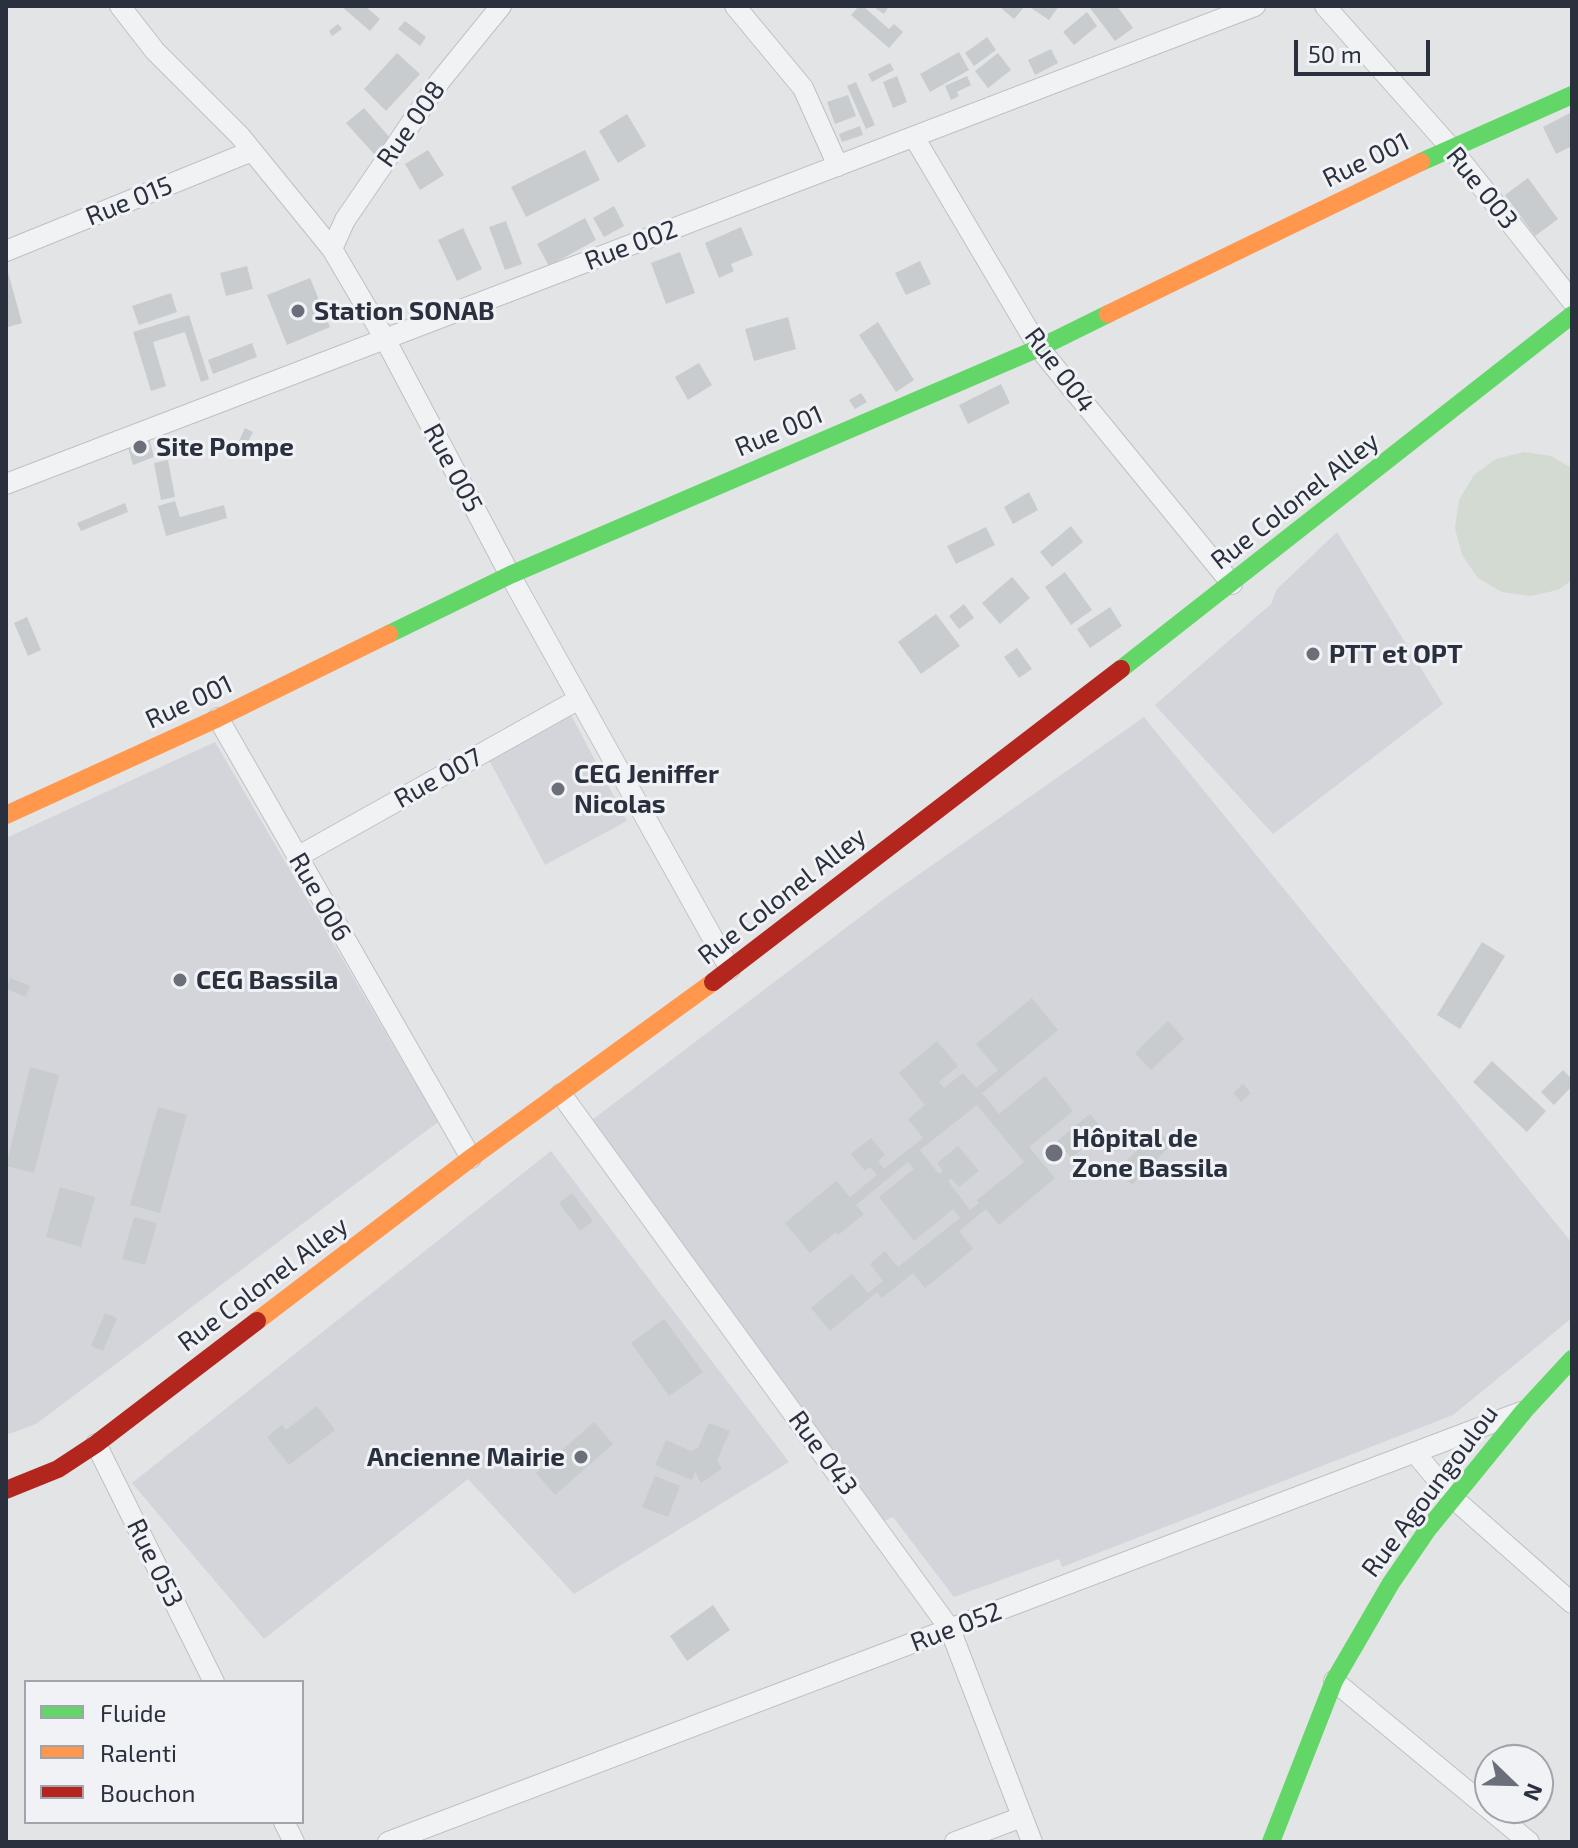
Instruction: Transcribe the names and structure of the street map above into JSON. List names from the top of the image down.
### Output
{
  "streets": {
    "main road": ["Rue 001", "Rue Colonel Alley", "Rue Agoungoulou"],
    "street": [
      "Rue 008",
      "Rue 003",
      "Rue 015",
      "Rue 002",
      "Rue 004",
      "Rue 005",
      "Rue 007",
      "Rue 006",
      "Rue 043",
      "Rue 053",
      "Rue 052"
    ]
  },
  "crossings": [
    ["Rue 008", "Rue 005"],
    ["Rue 001", "Rue 003"],
    ["Rue 001", "Rue 004"],
    ["Rue 001", "Rue 005"],
    ["Rue 001", "Rue 006"],
    ["Rue 015", "Rue 005"],
    ["Rue 002", "Rue 004"],
    ["Rue 002", "Rue 005"],
    ["Rue 004", "Rue Colonel Alley"],
    ["Rue 005", "Rue Colonel Alley"],
    ["Rue 005", "Rue 007"],
    ["Rue Colonel Alley", "Rue 006"],
    ["Rue Colonel Alley", "Rue 043"],
    ["Rue Colonel Alley", "Rue 053"],
    ["Rue 007", "Rue 006"],
    ["Rue 043", "Rue 052"],
    ["Rue Agoungoulou", "Rue 052"]
  ],
  "places": [
    "Station SONAB",
    "Site Pompe",
    "PTT et OPT",
    "CEG Jeniffer Nicolas",
    "CEG Bassila",
    "Hôpital de Zone Bassila",
    "Ancienne Mairie"
  ],
  "legend": ["Fluide", "Ralenti", "Bouchon"],
  "scale_bar": "50 m",
  "north": "bottom right"
}
